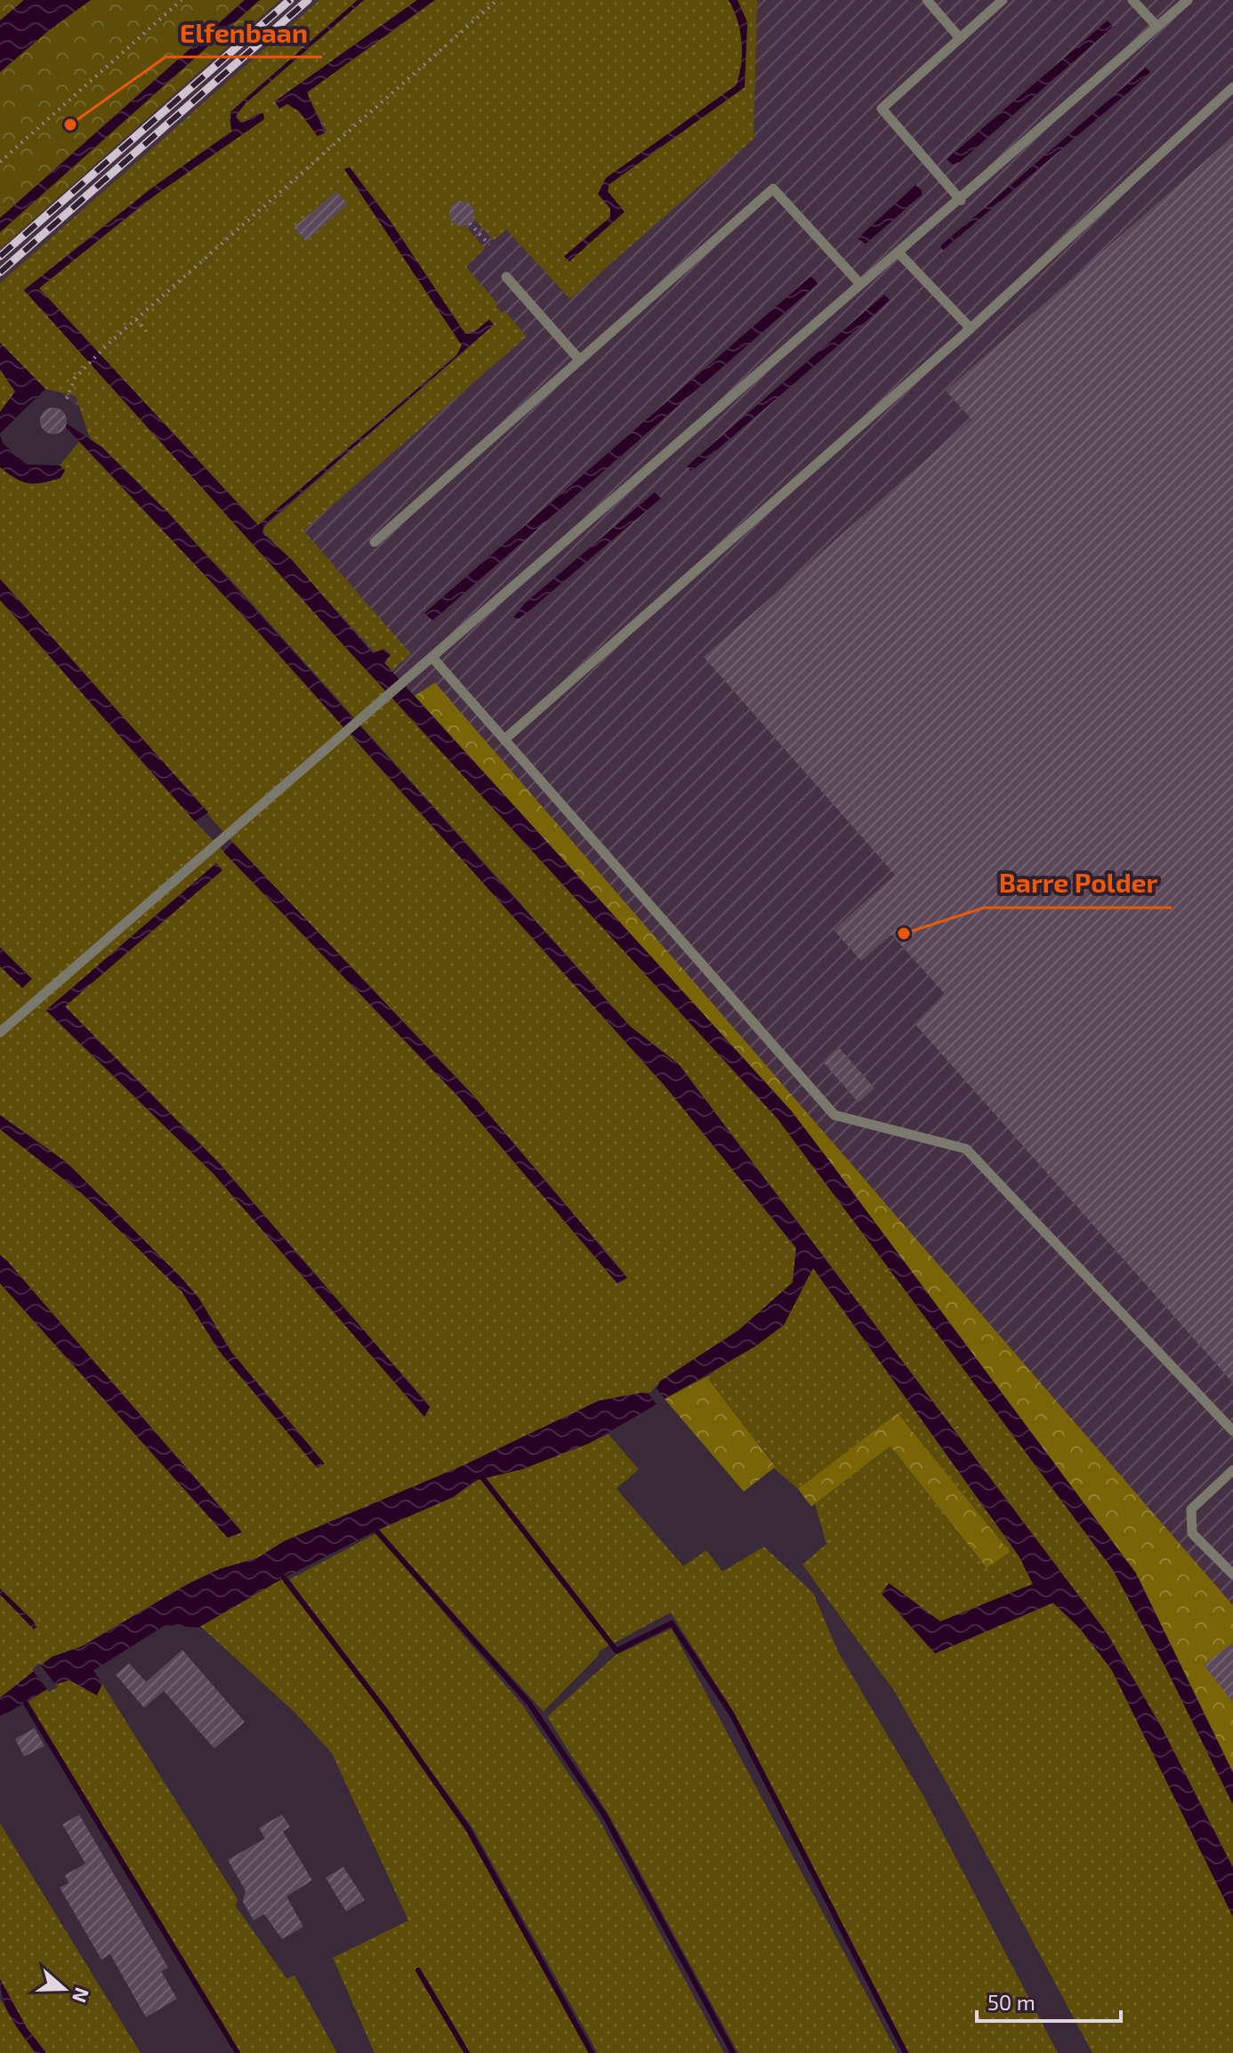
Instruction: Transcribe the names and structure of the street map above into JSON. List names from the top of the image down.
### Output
{
  "places": ["Elfenbaan", "Barre Polder"],
  "scale_bar": "50 m",
  "north": "right"
}
